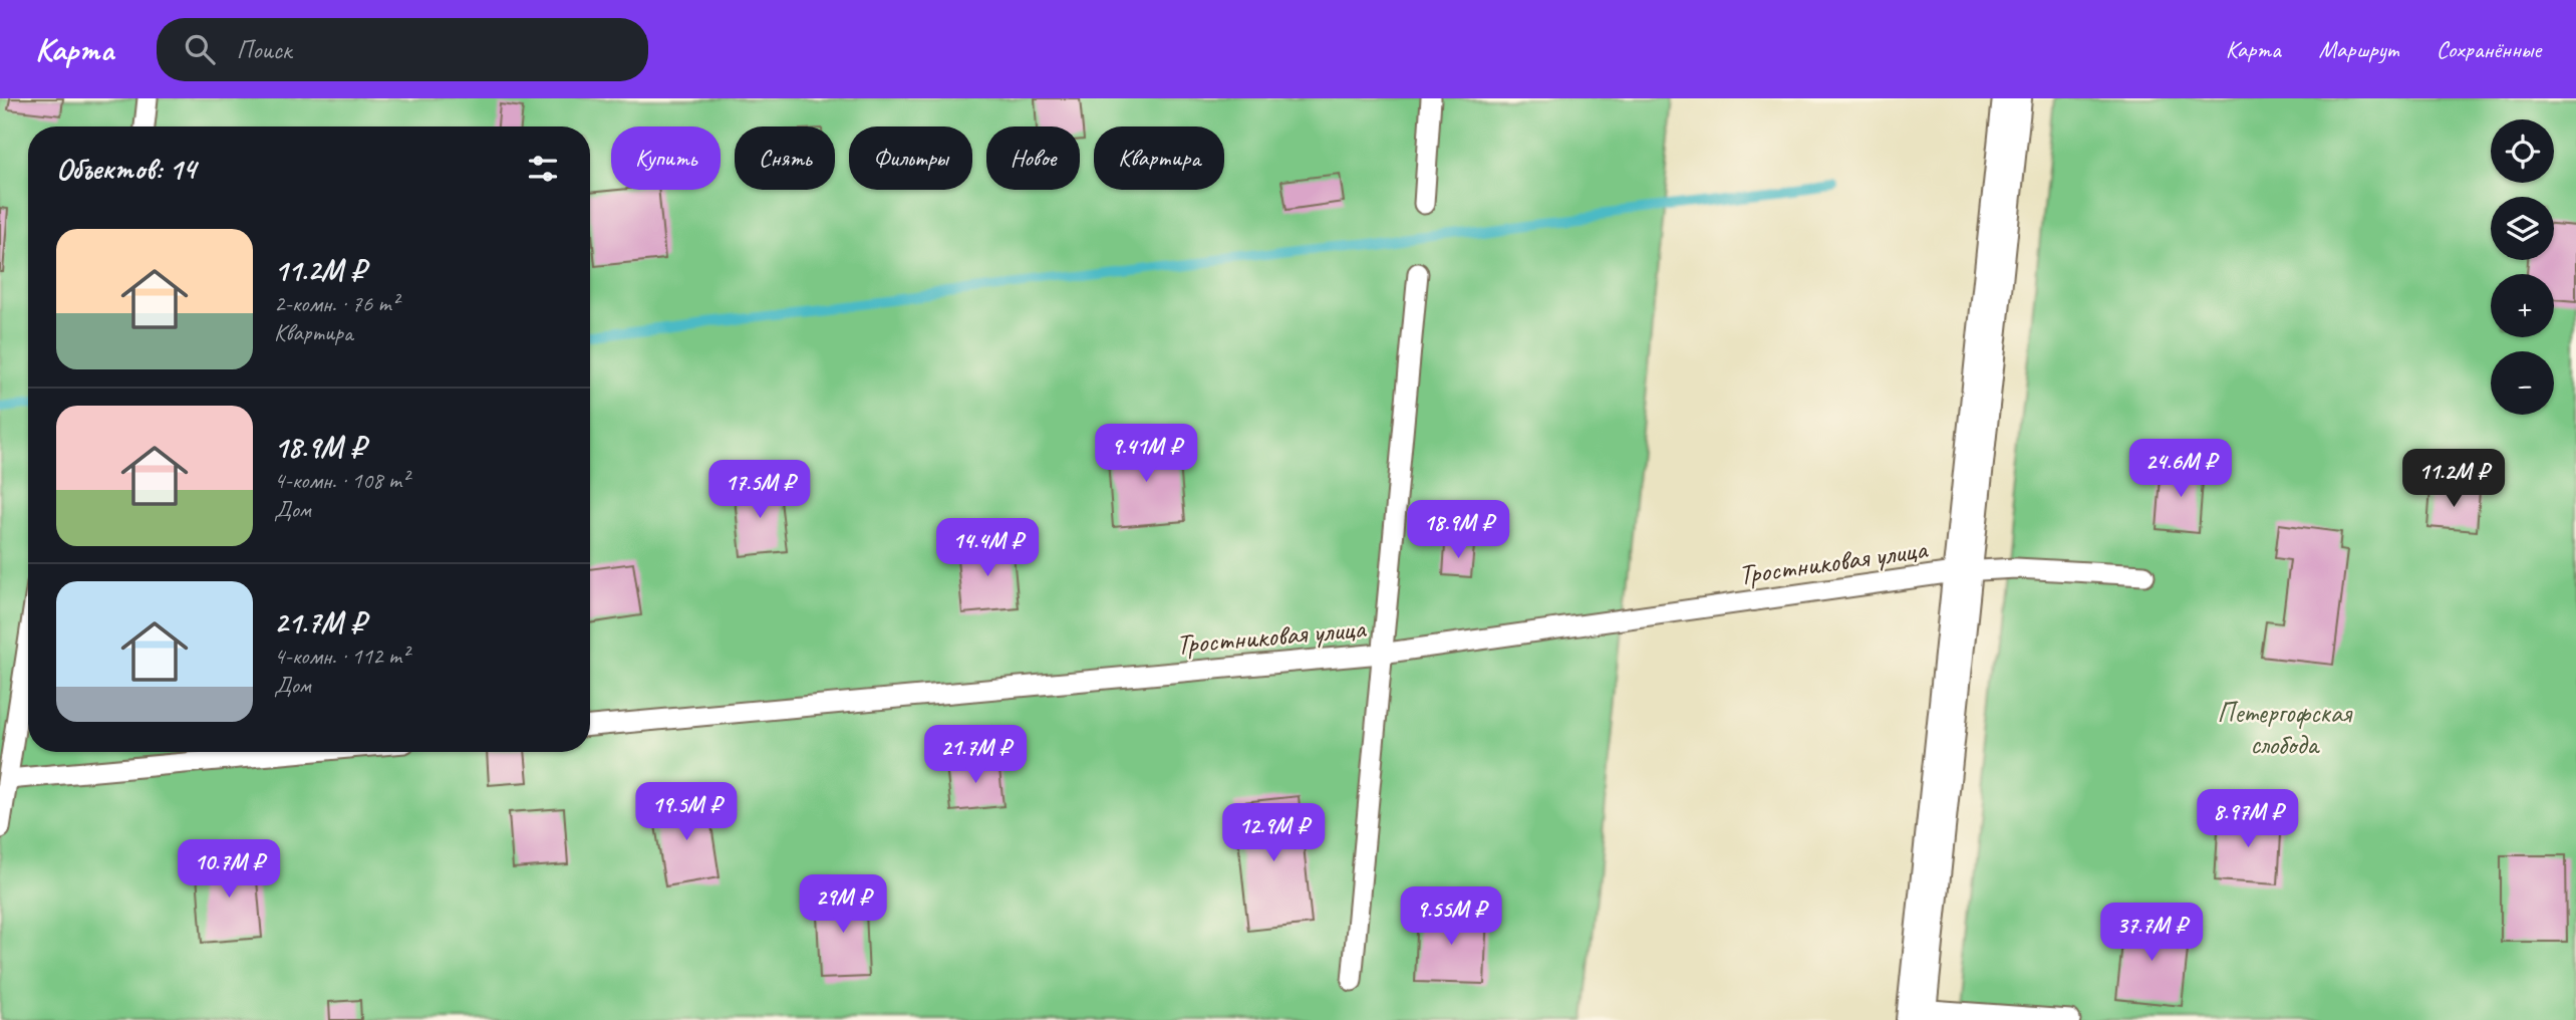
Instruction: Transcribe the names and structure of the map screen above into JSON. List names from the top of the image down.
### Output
{
  "streets": {
    "lane": ["Тростниковая улица"]
  },
  "parks": ["Петергофская слобода"],
  "page": {
    "header": "Карта",
    "search": "Поиск",
    "nav": ["Карта", "Маршрут", "Сохранённые"],
    "map_buttons": ["+", "−"],
    "chip": [
      "Купить",
      "Снять",
      "Фильтры",
      "Новое",
      "Квартира"
    ],
    "heading": "Объектов: 14",
    "list": [
      {
        "name": "11.2M ₽",
        "note": "2-комн. · 76 m² · Квартира"
      },
      {
        "name": "18.9M ₽",
        "note": "4-комн. · 108 m² · Дом"
      },
      {
        "name": "21.7M ₽",
        "note": "4-комн. · 112 m² · Дом"
      }
    ],
    "price": [
      "9.41M ₽",
      "24.6M ₽",
      "11.2M ₽",
      "17.5M ₽",
      "18.9M ₽",
      "14.4M ₽",
      "21.7M ₽",
      "19.5M ₽",
      "8.97M ₽",
      "12.9M ₽",
      "10.7M ₽",
      "29M ₽",
      "9.55M ₽",
      "37.7M ₽"
    ]
  }
}
